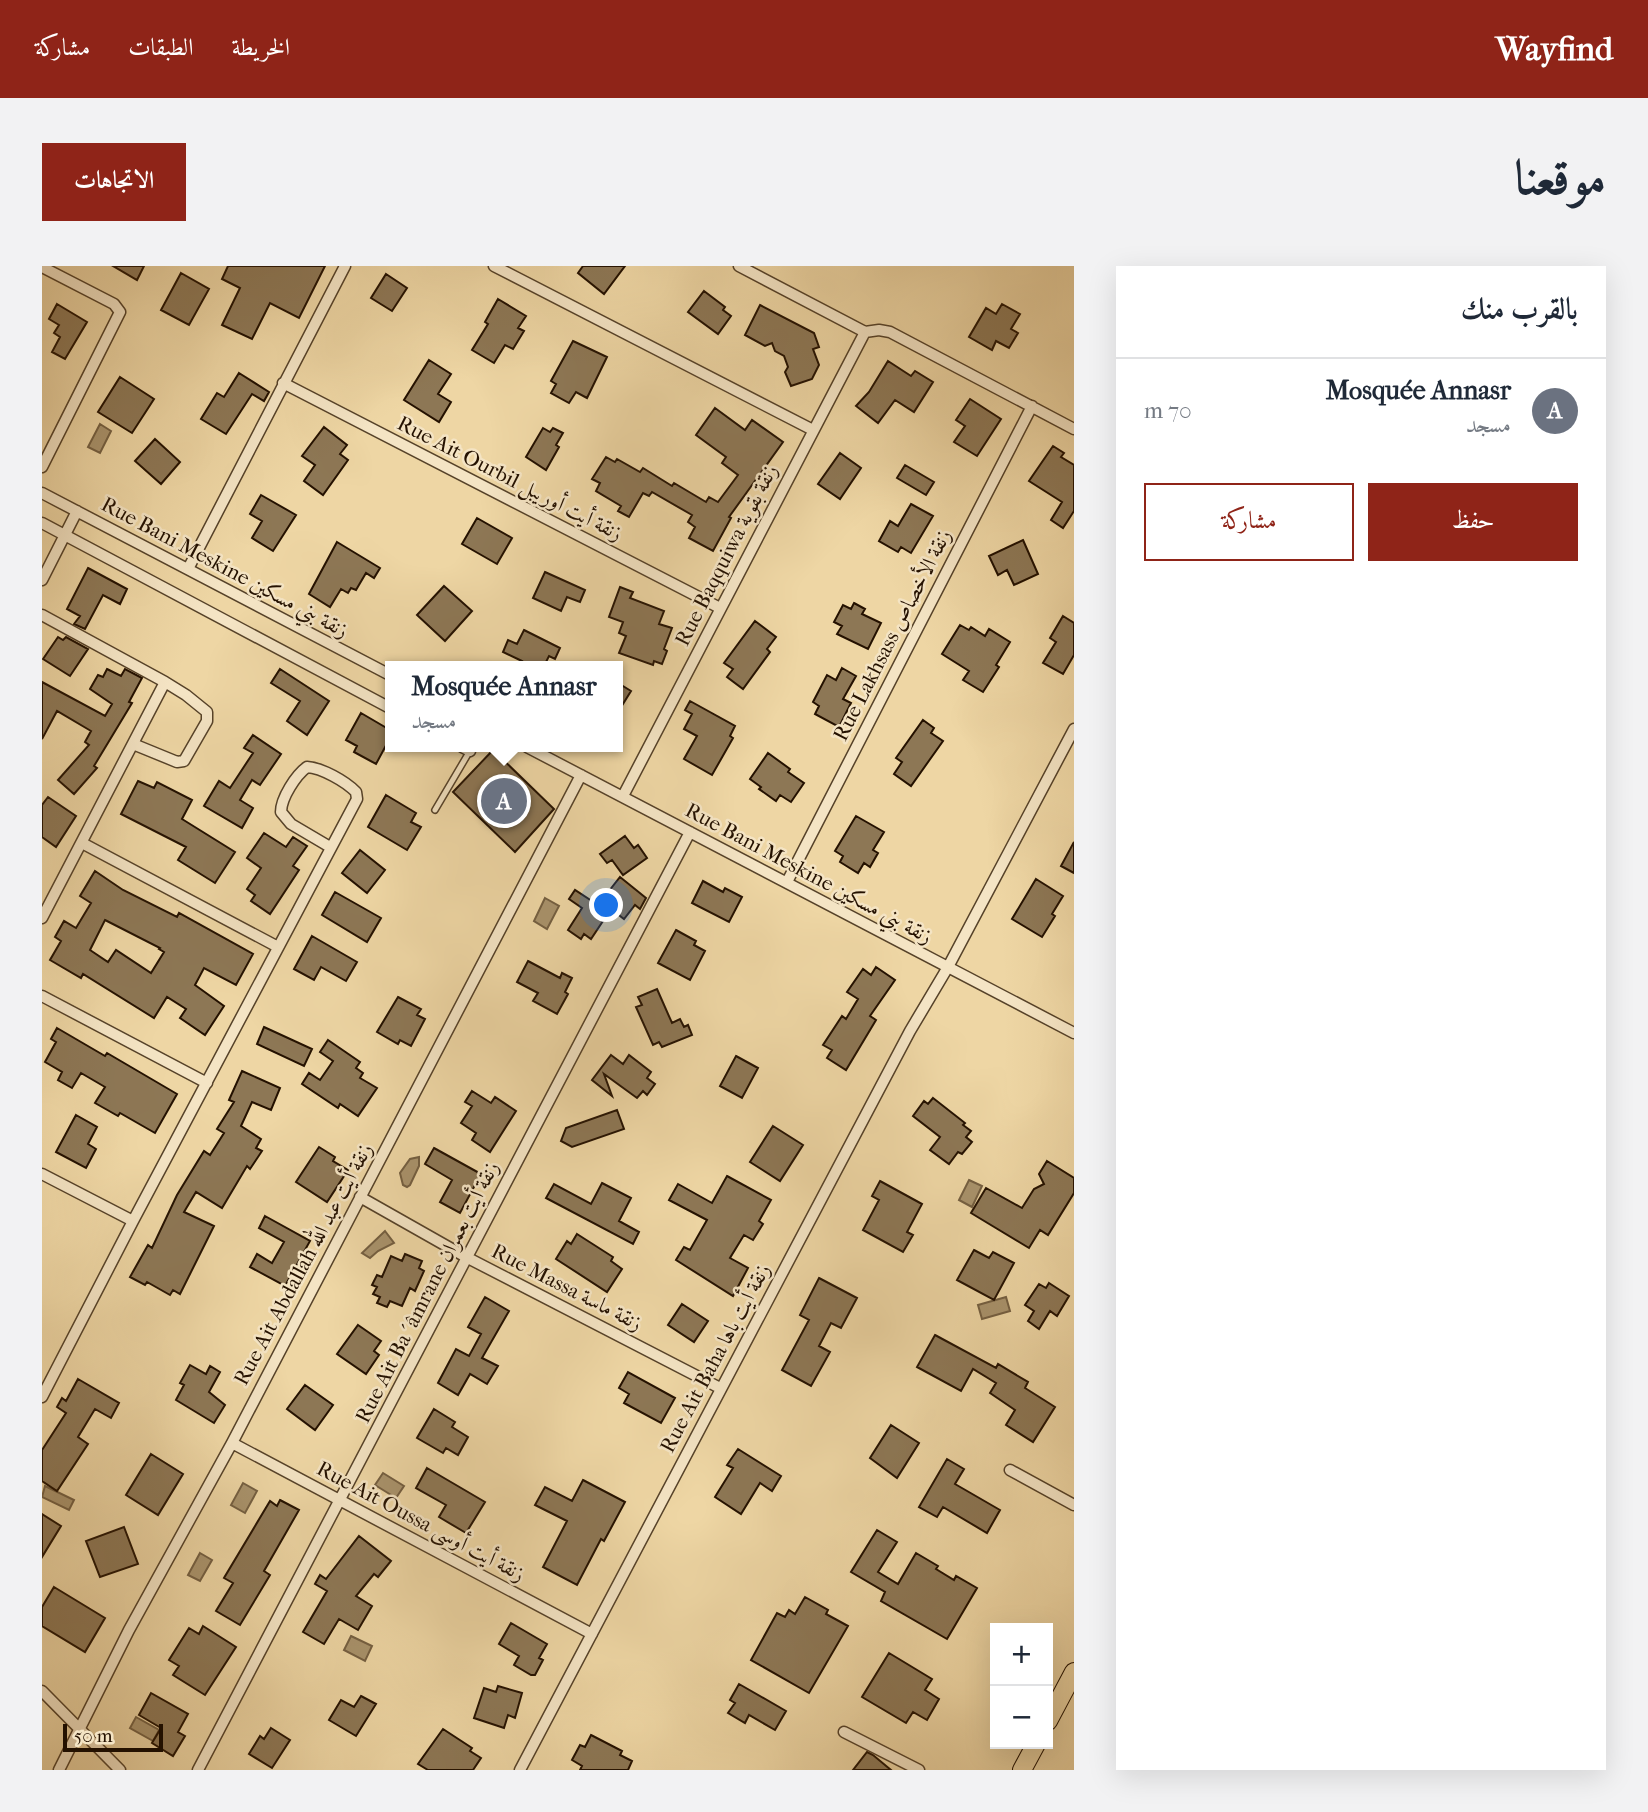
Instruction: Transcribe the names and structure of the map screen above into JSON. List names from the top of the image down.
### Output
{
  "streets": {
    "street": [
      "Rue Ait Ourbil زنقة أيت أوريبل",
      "Rue Baqquiwa زنقة بقوية",
      "Rue Bani Meskine زنقة بني مسكين",
      "Rue Lakhsass زنقة الأخصاص",
      "Rue Ait Abdallah زنقة أيت عبد الله",
      "Rue Massa زنقة ماسة",
      "Rue Ait Ba´âmrane زنقة أيت بعمران",
      "Rue Ait Baha زنقة أيت باها",
      "Rue Ait Oussa زنقة أيت أوسى"
    ]
  },
  "crossings": [
    ["Rue Ait Ourbil زنقة أيت أوريبل", "Rue Baqquiwa زنقة بقوية"],
    ["Rue Baqquiwa زنقة بقوية", "Rue Bani Meskine زنقة بني مسكين"],
    ["Rue Bani Meskine زنقة بني مسكين", "Rue Lakhsass زنقة الأخصاص"],
    ["Rue Bani Meskine زنقة بني مسكين", "Rue Ait Abdallah زنقة أيت عبد الله"],
    ["Rue Bani Meskine زنقة بني مسكين", "Rue Ait Ba´âmrane زنقة أيت بعمران"],
    ["Rue Bani Meskine زنقة بني مسكين", "Rue Ait Baha زنقة أيت باها"],
    ["Rue Ait Abdallah زنقة أيت عبد الله", "Rue Massa زنقة ماسة"],
    ["Rue Ait Abdallah زنقة أيت عبد الله", "Rue Ait Oussa زنقة أيت أوسى"],
    ["Rue Massa زنقة ماسة", "Rue Ait Ba´âmrane زنقة أيت بعمران"],
    ["Rue Massa زنقة ماسة", "Rue Ait Baha زنقة أيت باها"],
    ["Rue Ait Ba´âmrane زنقة أيت بعمران", "Rue Ait Oussa زنقة أيت أوسى"],
    ["Rue Ait Baha زنقة أيت باها", "Rue Ait Oussa زنقة أيت أوسى"]
  ],
  "scale_bar": "50 m",
  "page": {
    "header": "Wayfind",
    "nav": ["الخريطة", "الطبقات", "مشاركة"],
    "title": "موقعنا",
    "buttons": [
      "الاتجاهات",
      ["حفظ", "مشاركة"]
    ],
    "heading": "بالقرب منك",
    "list": [
      {
        "mark": "A",
        "name": "Mosquée Annasr",
        "note": "مسجد",
        "value": "70 m"
      }
    ],
    "popup": ["Mosquée Annasr", "مسجد"],
    "pins": "A",
    "map_buttons": ["+", "−"],
    "scale": "50 m"
  }
}
